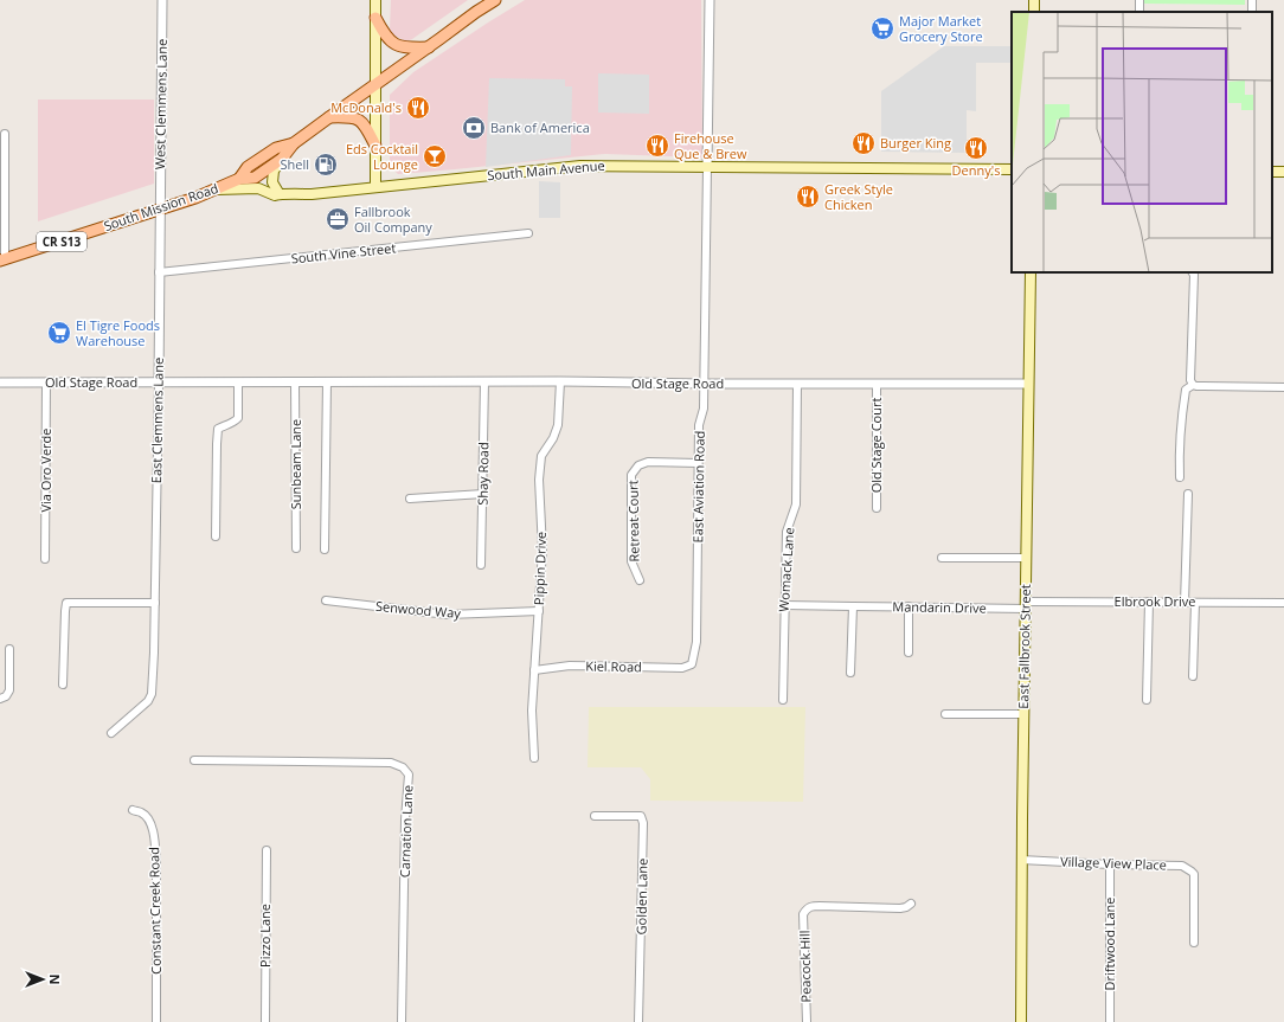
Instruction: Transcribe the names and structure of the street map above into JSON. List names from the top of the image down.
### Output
{
  "streets": {
    "main road": [
      "South Main Avenue",
      "South Mission Road",
      "CR S13",
      "East Fallbrook Street"
    ],
    "street": [
      "West Clemmens Lane",
      "South Vine Street",
      "Old Stage Road",
      "East Clemmens Lane",
      "Old Stage Court",
      "Sunbeam Lane",
      "Via Oro Verde",
      "Shay Road",
      "East Aviation Road",
      "Retreat Court",
      "Pippin Drive",
      "Womack Lane",
      "Elbrook Drive",
      "Mandarin Drive",
      "Senwood Way",
      "Kiel Road",
      "Carnation Lane",
      "Village View Place",
      "Golden Lane",
      "Constant Creek Road",
      "Pizzo Lane",
      "Driftwood Lane",
      "Peacock Hill"
    ]
  },
  "crossings": [
    ["West Clemmens Lane", "South Mission Road"],
    ["West Clemmens Lane", "East Clemmens Lane"],
    ["South Main Avenue", "South Mission Road"],
    ["South Main Avenue", "East Aviation Road"],
    ["South Mission Road", "East Clemmens Lane"],
    ["South Vine Street", "East Clemmens Lane"],
    ["Old Stage Road", "East Clemmens Lane"],
    ["Old Stage Road", "Old Stage Court"],
    ["Old Stage Road", "Sunbeam Lane"],
    ["Old Stage Road", "Via Oro Verde"],
    ["Old Stage Road", "Shay Road"],
    ["Old Stage Road", "East Aviation Road"],
    ["Old Stage Road", "Pippin Drive"],
    ["Old Stage Road", "Womack Lane"],
    ["Old Stage Road", "East Fallbrook Street"],
    ["East Aviation Road", "Retreat Court"],
    ["East Aviation Road", "Kiel Road"],
    ["Pippin Drive", "Senwood Way"],
    ["Pippin Drive", "Kiel Road"],
    ["Womack Lane", "Mandarin Drive"],
    ["Elbrook Drive", "Mandarin Drive"],
    ["Elbrook Drive", "East Fallbrook Street"],
    ["Mandarin Drive", "East Fallbrook Street"],
    ["East Fallbrook Street", "Village View Place"],
    ["Village View Place", "Driftwood Lane"]
  ],
  "places": {
    "supermarket": ["Major Market Grocery Store", "El Tigre Foods Warehouse"],
    "restaurant": [
      "McDonald's",
      "Burger King",
      "Firehouse Que & Brew",
      "Denny's",
      "Greek Style Chicken"
    ],
    "bank": ["Bank of America"],
    "bar": ["Eds Cocktail Lounge"],
    "fuel station": ["Shell"],
    "office": ["Fallbrook Oil Company"]
  },
  "north": "right"
}
